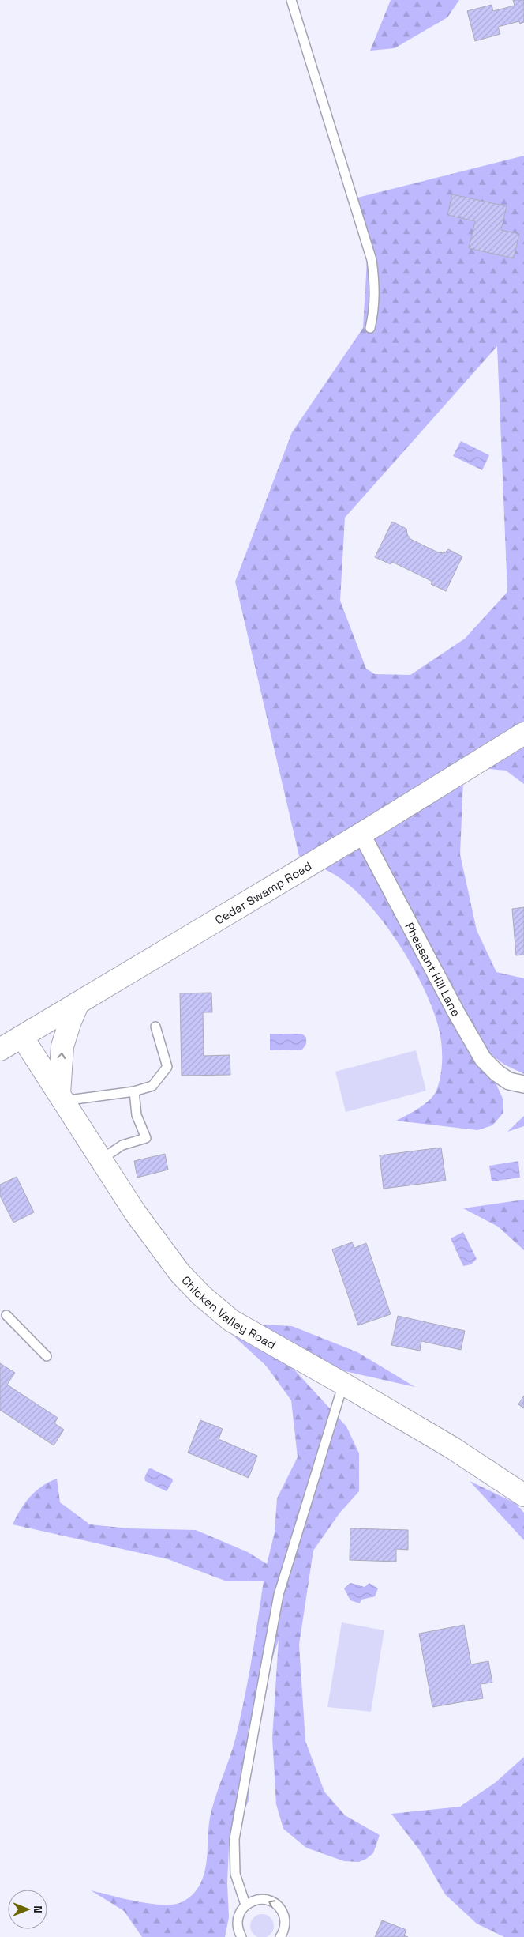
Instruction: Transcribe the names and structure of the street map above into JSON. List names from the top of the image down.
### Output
{
  "streets": {
    "main road": ["Cedar Swamp Road", "Chicken Valley Road"],
    "street": ["Pheasant Hill Lane"]
  },
  "crossings": [
    ["Cedar Swamp Road", "Pheasant Hill Lane"],
    ["Cedar Swamp Road", "Chicken Valley Road"]
  ],
  "north": "right"
}
